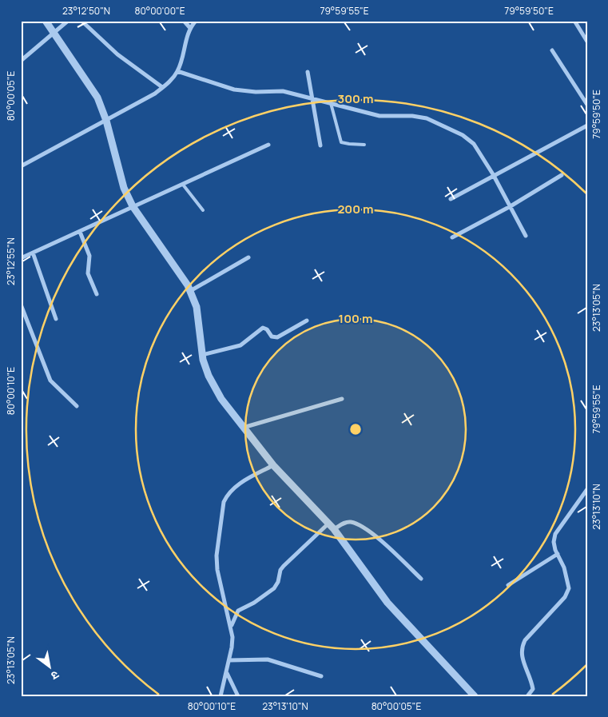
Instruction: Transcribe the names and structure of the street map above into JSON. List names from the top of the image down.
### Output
{
  "north": "bottom right",
  "coordinates": [
    "23°12'50\"N",
    "80°00'00\"E",
    "79°59'55\"E",
    "79°59'50\"E",
    "80°00'05\"E",
    "23°12'55\"N",
    "23°13'05\"N",
    "80°00'10\"E",
    "23°13'10\"N"
  ],
  "rings": ["300 m", "200 m", "100 m"]
}
